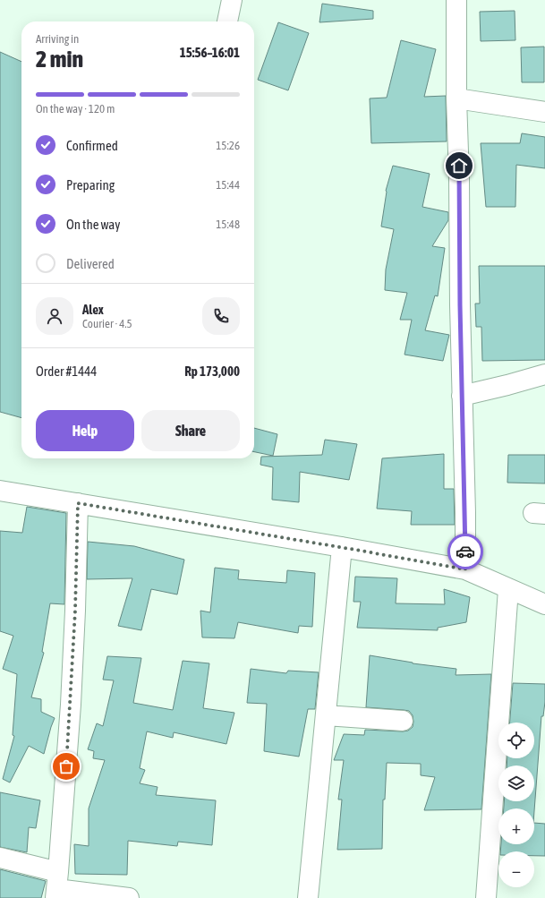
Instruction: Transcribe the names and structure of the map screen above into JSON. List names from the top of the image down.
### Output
{
  "page": {
    "heading": ["2 min", "Arriving in", "15:56–16:01"],
    "panel": [
      "Alex",
      "Courier · 4.5",
      "Order #1444",
      "Rp 173,000"
    ],
    "bar": "On the way · 120 m",
    "list": [
      ["Confirmed", "15:26"],
      ["Preparing", "15:44"],
      ["On the way", "15:48"],
      "Delivered"
    ],
    "buttons": ["Help", "Share"],
    "map_buttons": ["+", "−"]
  }
}
